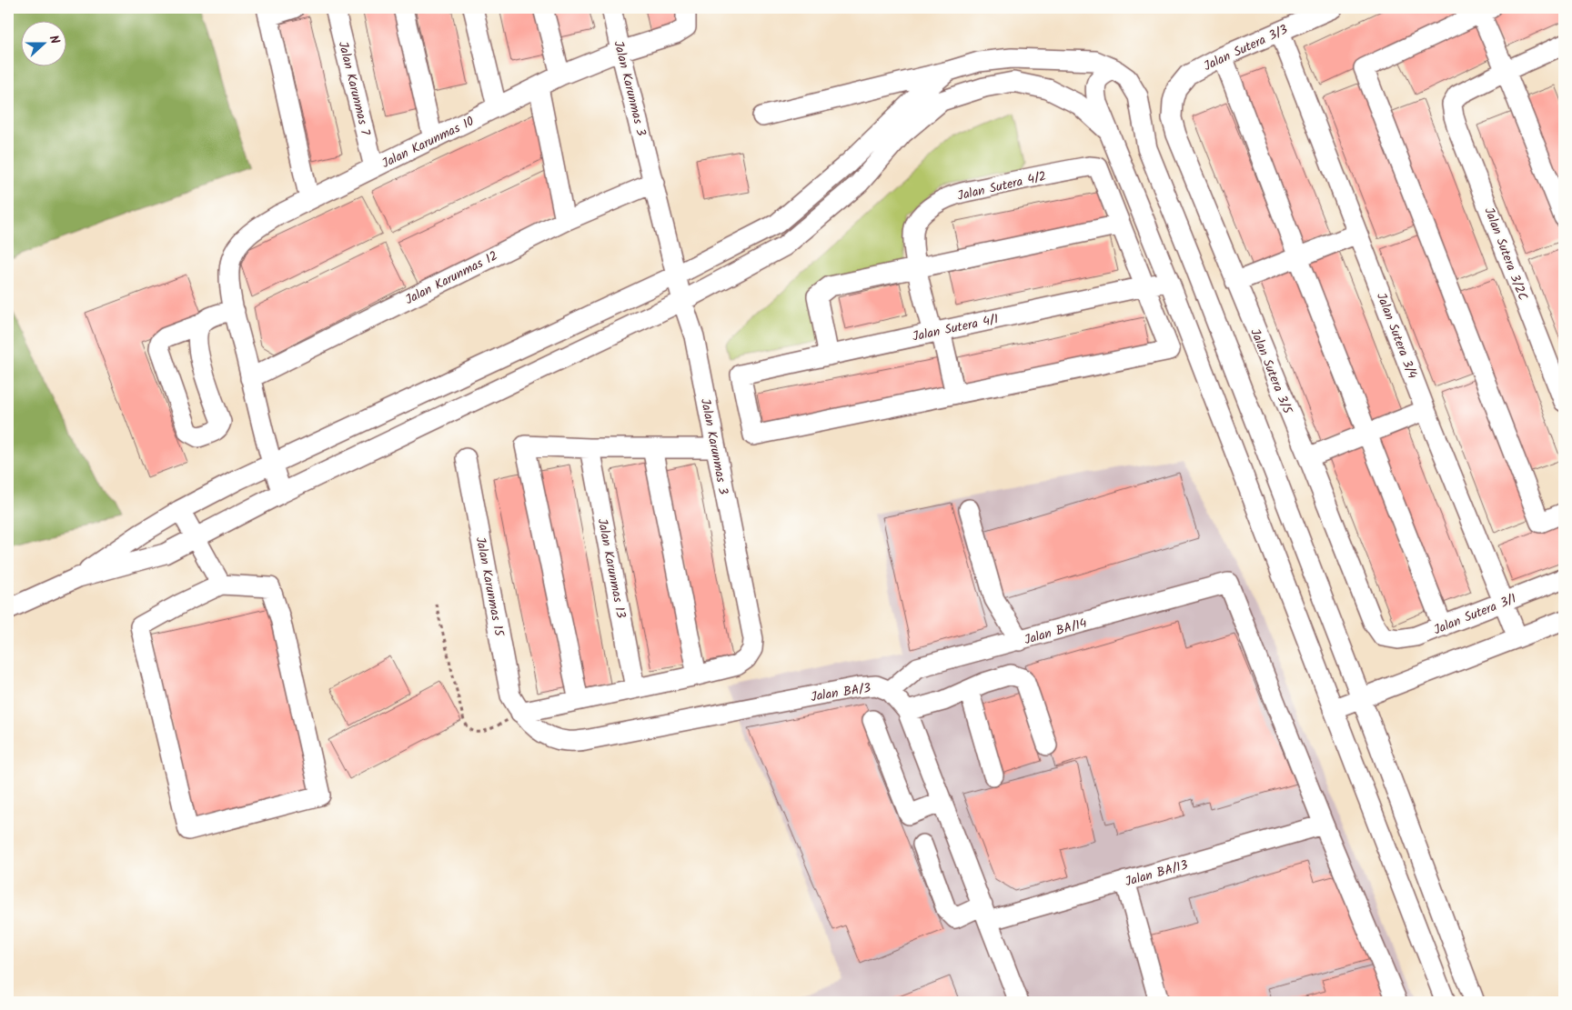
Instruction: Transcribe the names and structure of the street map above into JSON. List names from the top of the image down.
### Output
{
  "streets": {
    "street": [
      "Jalan Sutera 3/3",
      "Jalan Karunmas 7",
      "Jalan Karunmas 3",
      "Jalan Karunmas 10",
      "Jalan Sutera 4/2",
      "Jalan Sutera 3/2C",
      "Jalan Karunmas 12",
      "Jalan Sutera 4/1",
      "Jalan Sutera 3/4",
      "Jalan Sutera 3/5",
      "Jalan Karunmas 13",
      "Jalan Karunmas 15",
      "Jalan Sutera 3/1",
      "Jalan BA/14",
      "Jalan BA/3",
      "Jalan BA/13"
    ]
  },
  "crossings": [
    ["Jalan Sutera 3/3", "Jalan Sutera 3/4"],
    ["Jalan Sutera 3/3", "Jalan Sutera 3/5"],
    ["Jalan Karunmas 7", "Jalan Karunmas 10"],
    ["Jalan Karunmas 3", "Jalan Karunmas 10"],
    ["Jalan Karunmas 3", "Jalan Karunmas 12"],
    ["Jalan Karunmas 3", "Jalan Karunmas 13"],
    ["Jalan Karunmas 3", "Jalan Karunmas 15"],
    ["Jalan Karunmas 3", "Jalan BA/3"],
    ["Jalan Sutera 4/2", "Jalan Sutera 4/1"],
    ["Jalan Sutera 3/4", "Jalan Sutera 3/1"],
    ["Jalan Sutera 3/5", "Jalan Sutera 3/1"],
    ["Jalan Karunmas 15", "Jalan BA/3"],
    ["Jalan BA/14", "Jalan BA/3"],
    ["Jalan BA/14", "Jalan BA/13"],
    ["Jalan BA/3", "Jalan BA/13"]
  ],
  "north": "right"
}
